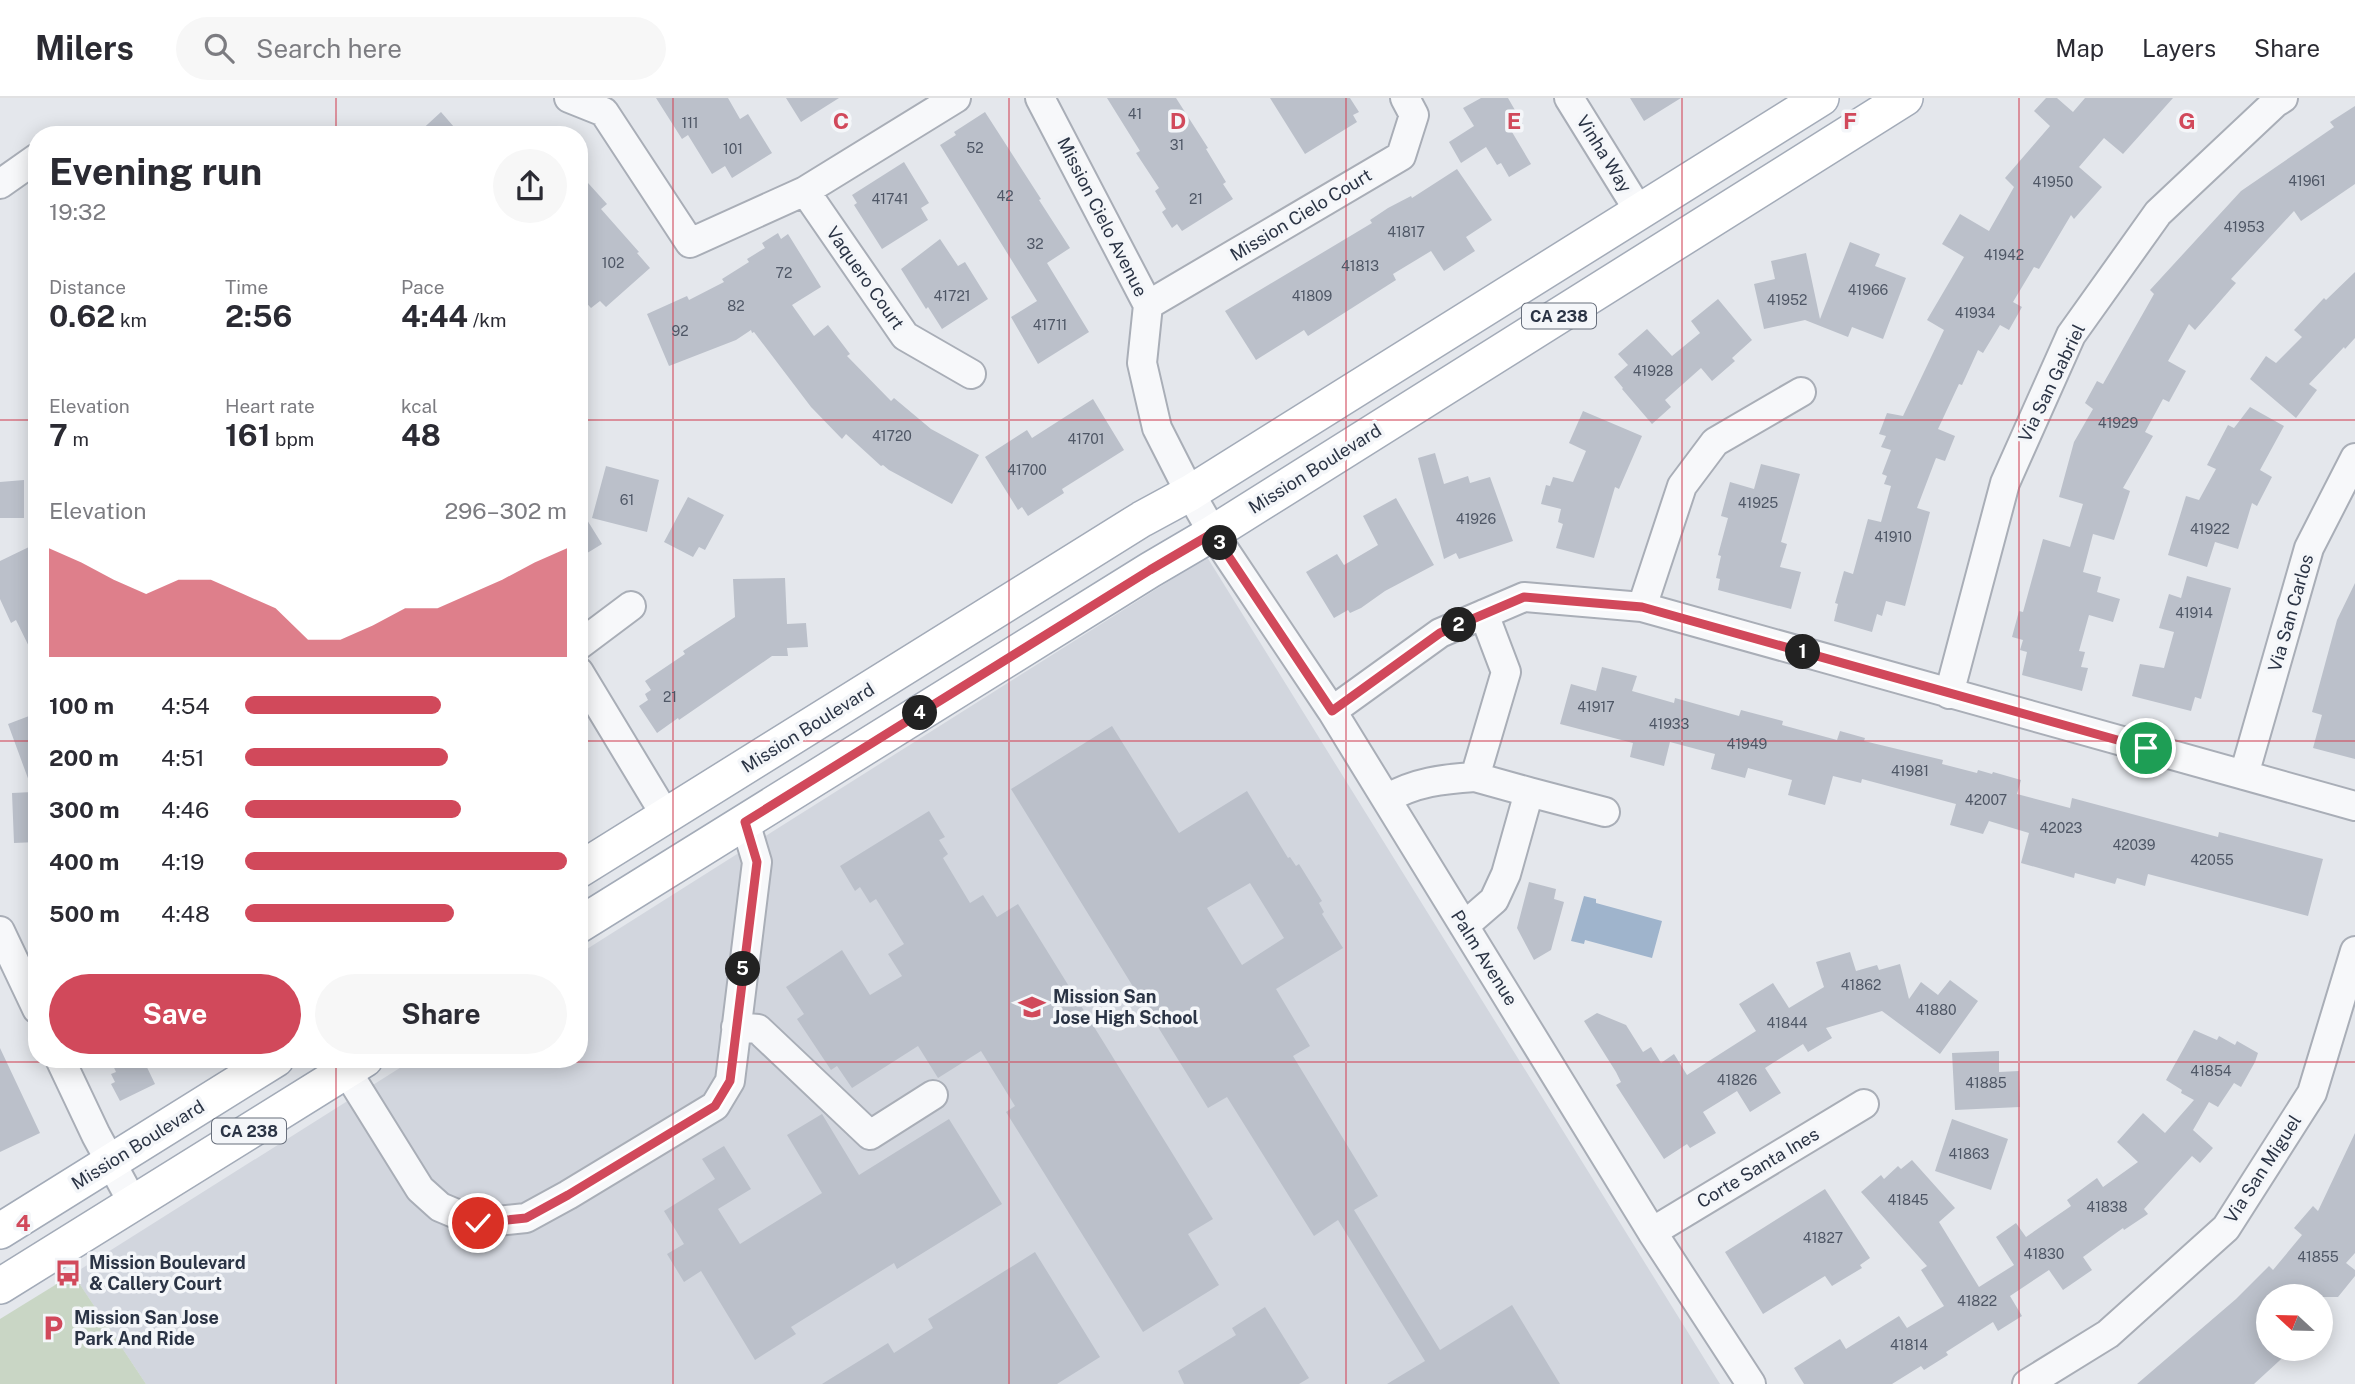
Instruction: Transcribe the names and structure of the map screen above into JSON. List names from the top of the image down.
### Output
{
  "streets": {
    "main road": ["CA 238", "Mission Boulevard"],
    "street": [
      "Vinha Way",
      "Mission Cielo Court",
      "Mission Cielo Avenue",
      "Vaquero Court",
      "Via San Gabriel",
      "Via San Carlos",
      "Palm Avenue",
      "Corte Santa Ines",
      "Via San Miguel"
    ]
  },
  "crossings": [
    ["Vinha Way", "Mission Boulevard"],
    ["Mission Cielo Court", "Mission Cielo Avenue"],
    ["Mission Cielo Avenue", "Mission Boulevard"],
    ["Mission Cielo Avenue", "Palm Avenue"],
    ["Mission Boulevard", "Palm Avenue"],
    ["Palm Avenue", "Corte Santa Ines"]
  ],
  "places": {
    "school or university": ["Mission San Jose High School"],
    "bus stop": ["Mission Boulevard & Callery Court"],
    "parking": ["Mission San Jose Park And Ride"]
  },
  "house_numbers": [
    "41",
    "111",
    "31",
    "52",
    "101",
    "41961",
    "41950",
    "42",
    "41741",
    "21",
    "41953",
    "41817",
    "32",
    "41942",
    "102",
    "41813",
    "72",
    "41966",
    "41721",
    "41809",
    "41952",
    "82",
    "41934",
    "41711",
    "92",
    "41928",
    "41929",
    "41720",
    "41701",
    "41700",
    "61",
    "41925",
    "41926",
    "41922",
    "41910",
    "41914",
    "21",
    "41917",
    "41933",
    "41949",
    "41981",
    "42007",
    "42023",
    "42039",
    "42055",
    "41862",
    "41880",
    "41844",
    "41854",
    "41826",
    "41885",
    "41863",
    "41845",
    "41838",
    "41827",
    "41830",
    "41855",
    "41822",
    "41814"
  ],
  "north": "left",
  "page": {
    "header": "Milers",
    "search": "Search here",
    "nav": ["Map", "Layers", "Share"],
    "heading": ["Evening run", "19:32"],
    "stats": [
      ["Distance", "0.62 km"],
      ["Time", "2:56"],
      ["Pace", "4:44 /km"],
      ["Elevation", "7 m"],
      ["Heart rate", "161 bpm"],
      ["kcal", "48"]
    ],
    "chart": ["Elevation", "296–302 m"],
    "pins": [
      "3",
      "2",
      "1",
      "4",
      "5"
    ],
    "list": [
      {
        "name": "100 m",
        "note": "4:54"
      },
      {
        "name": "200 m",
        "note": "4:51"
      },
      {
        "name": "300 m",
        "note": "4:46"
      },
      {
        "name": "400 m",
        "note": "4:19"
      },
      {
        "name": "500 m",
        "note": "4:48"
      }
    ],
    "buttons": ["Save", "Share"]
  },
  "grid": {
    "columns": [
      "C",
      "D",
      "E",
      "F",
      "G"
    ],
    "rows": ["4"]
  }
}
